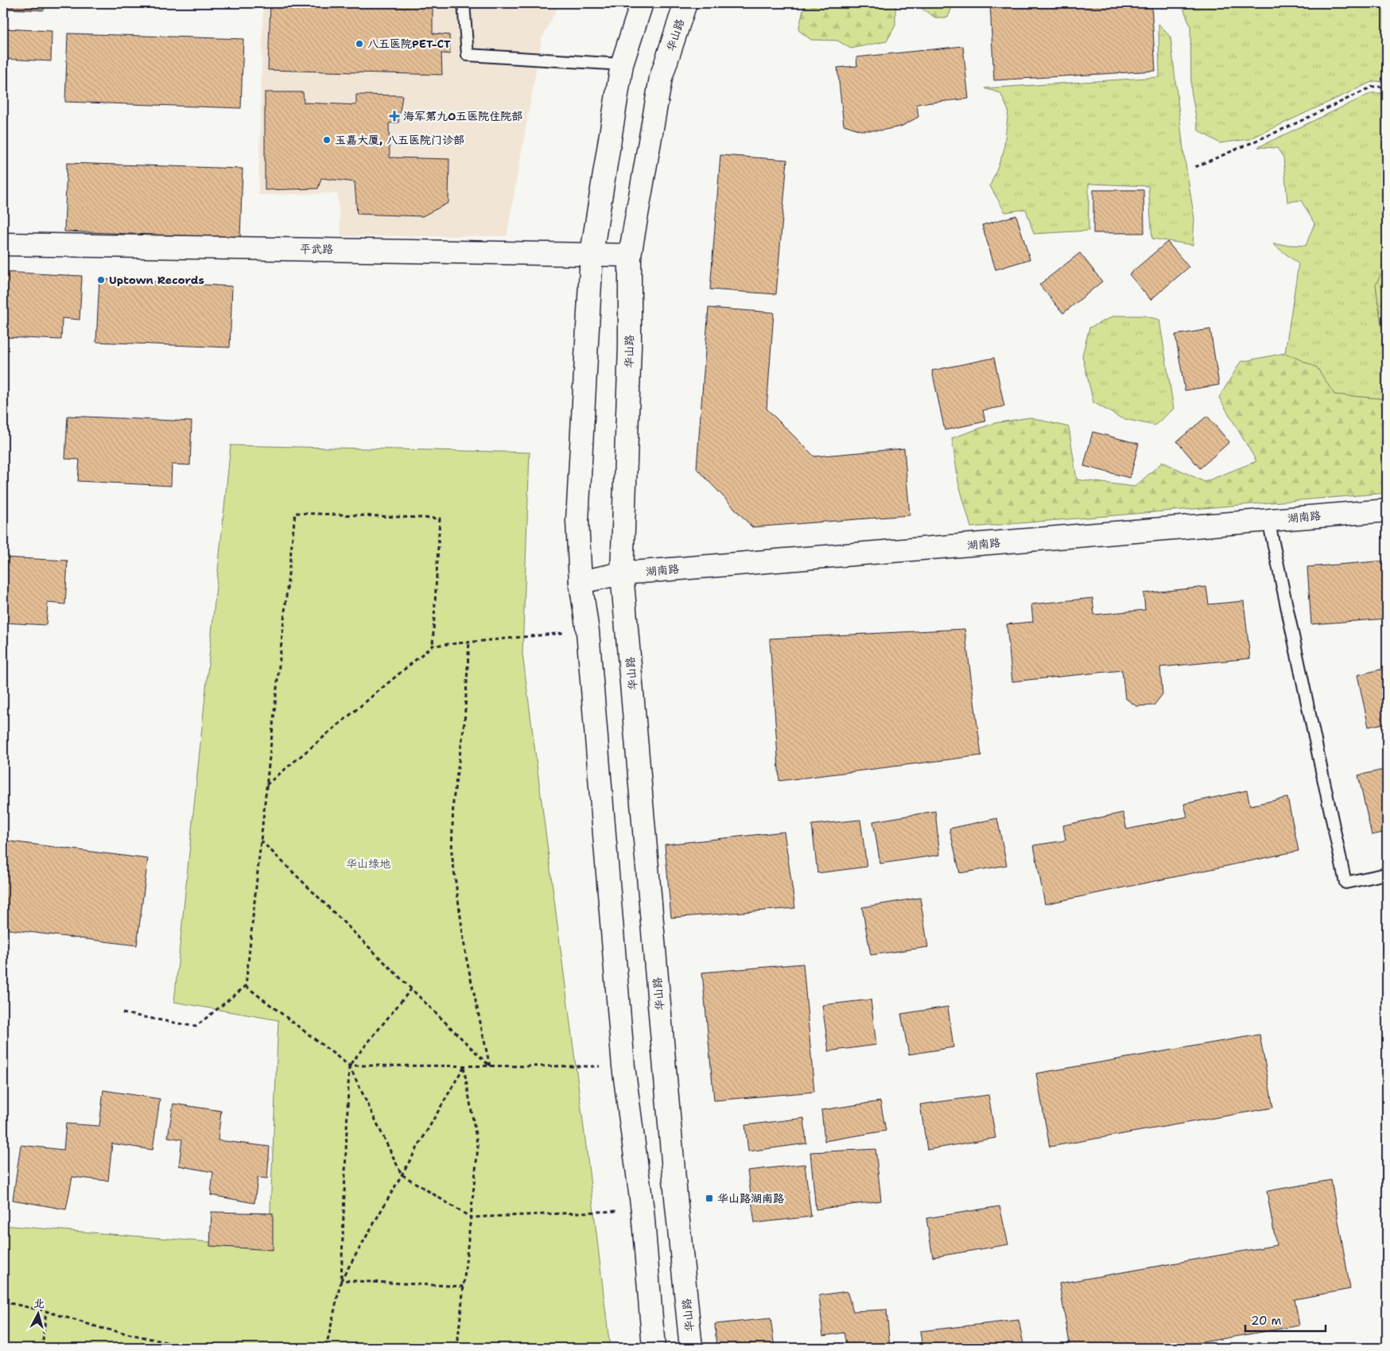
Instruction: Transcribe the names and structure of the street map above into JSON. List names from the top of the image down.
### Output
{
  "streets": {
    "main road": ["华山路", "平武路", "湖南路"]
  },
  "crossings": [
    ["华山路", "平武路"],
    ["华山路", "湖南路"]
  ],
  "parks": ["华山绿地"],
  "places": {
    "other": ["八五医院PET-CT", "玉嘉大厦, 八五医院门诊部", "Uptown Records"],
    "health": ["海军第九O五医院住院部"],
    "transit": ["华山路湖南路"]
  },
  "scale_bar": "20 m",
  "north": "top"
}
